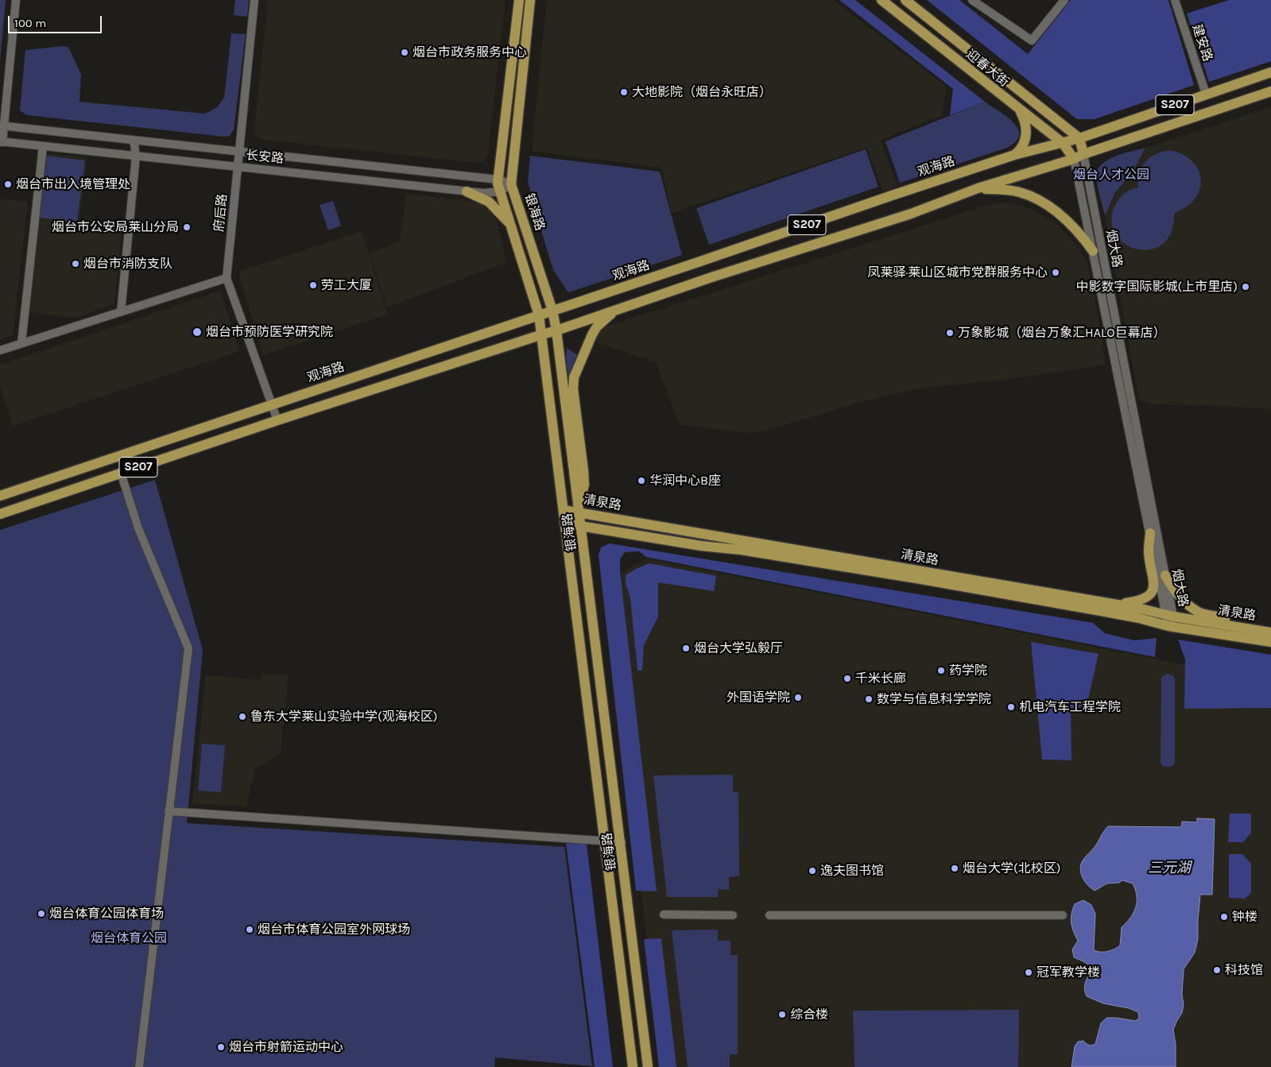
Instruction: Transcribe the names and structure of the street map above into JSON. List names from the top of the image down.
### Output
{
  "streets": {
    "main road": [
      "迎春大街",
      "S207",
      "观海路",
      "银海路",
      "清泉路"
    ],
    "street": [
      "建安路",
      "长安路",
      "府后路",
      "烟大路"
    ]
  },
  "crossings": [
    ["建安路", "观海路"],
    ["迎春大街", "S207"],
    ["迎春大街", "观海路"],
    ["迎春大街", "烟大路"],
    ["S207", "银海路"],
    ["S207", "府后路"],
    ["S207", "烟大路"],
    ["长安路", "银海路"],
    ["长安路", "府后路"],
    ["观海路", "银海路"],
    ["观海路", "府后路"],
    ["银海路", "清泉路"],
    ["烟大路", "清泉路"]
  ],
  "water": ["三元湖"],
  "parks": ["烟台人才公园", "烟台体育公园"],
  "places": [
    "烟台市政务服务中心",
    "大地影院（烟台永旺店）",
    "烟台市出入境管理处",
    "烟台市公安局莱山分局",
    "烟台市消防支队",
    "凤莱驿·莱山区城市党群服务中心",
    "劳工大厦",
    "中影数字国际影城(上市里店)",
    "烟台市预防医学研究院",
    "万象影城（烟台万象汇HALO巨幕店）",
    "华润中心B座",
    "烟台大学弘毅厅",
    "药学院",
    "千米长廊",
    "外国语学院",
    "数学与信息科学学院",
    "机电汽车工程学院",
    "鲁东大学莱山实验中学(观海校区)",
    "烟台大学(北校区)",
    "逸夫图书馆",
    "烟台体育公园体育场",
    "钟楼",
    "烟台市体育公园室外网球场",
    "科技馆",
    "冠军教学楼",
    "综合楼",
    "烟台市射箭运动中心"
  ],
  "scale_bar": "100 m"
}
